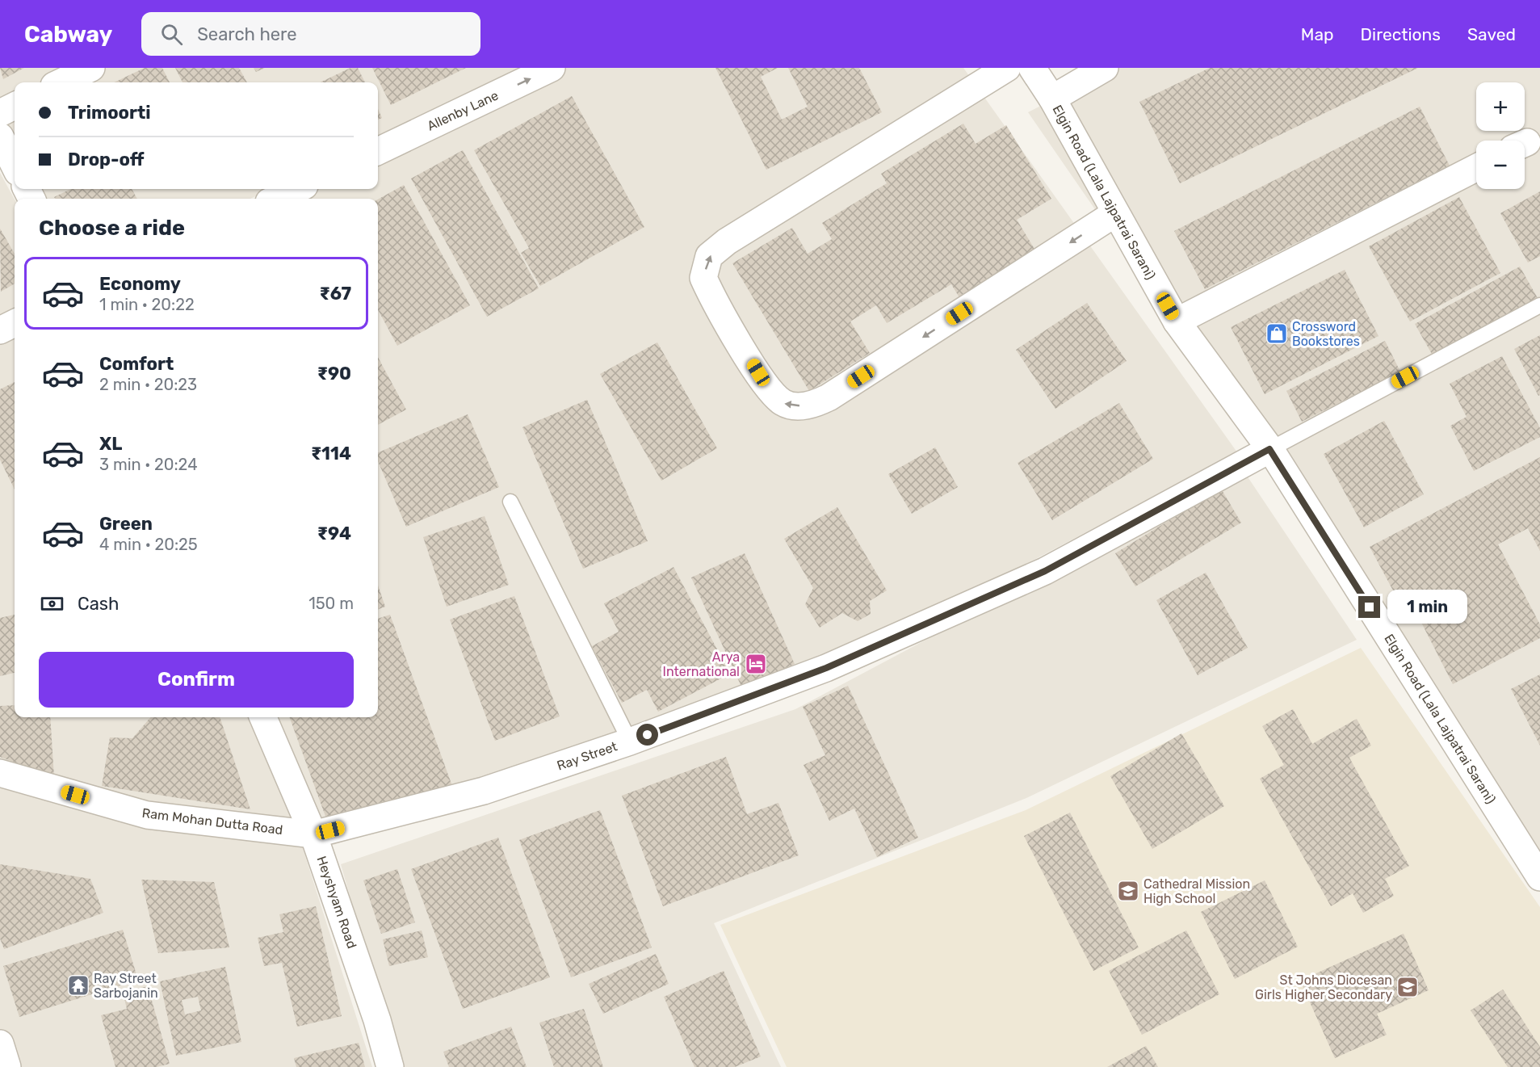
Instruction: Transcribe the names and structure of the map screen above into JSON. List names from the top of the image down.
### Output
{
  "streets": {
    "street": [
      "Allenby Lane",
      "Elgin Road (Lala Lajpatrai Sarani)",
      "Ray Street",
      "Ram Mohan Dutta Road",
      "Heyshyam Road"
    ]
  },
  "crossings": [
    ["Elgin Road (Lala Lajpatrai Sarani)", "Ray Street"],
    ["Ray Street", "Ram Mohan Dutta Road"],
    ["Ray Street", "Heyshyam Road"],
    ["Ram Mohan Dutta Road", "Heyshyam Road"]
  ],
  "one_way": ["Allenby Lane"],
  "places": {
    "shop": ["Crossword Bookstores"],
    "hotel": ["Arya International"],
    "school or university": ["Cathedral Mission High School", "St Johns Diocesan Girls Higher Secondary"],
    "temple": ["Ray Street Sarbojanin"]
  },
  "page": {
    "header": "Cabway",
    "search": "Search here",
    "nav": ["Map", "Directions", "Saved"],
    "map_buttons": ["+", "−"],
    "banner": ["Trimoorti", "Drop-off"],
    "heading": "Choose a ride",
    "list": [
      {
        "name": "Economy",
        "note": "1 min · 20:22",
        "value": "₹67"
      },
      {
        "name": "Comfort",
        "note": "2 min · 20:23",
        "value": "₹90"
      },
      {
        "name": "XL",
        "note": "3 min · 20:24",
        "value": "₹114"
      },
      {
        "name": "Green",
        "note": "4 min · 20:25",
        "value": "₹94"
      }
    ],
    "pay": ["Cash", "150 m"],
    "bubble": "1 min",
    "buttons": "Confirm"
  }
}
